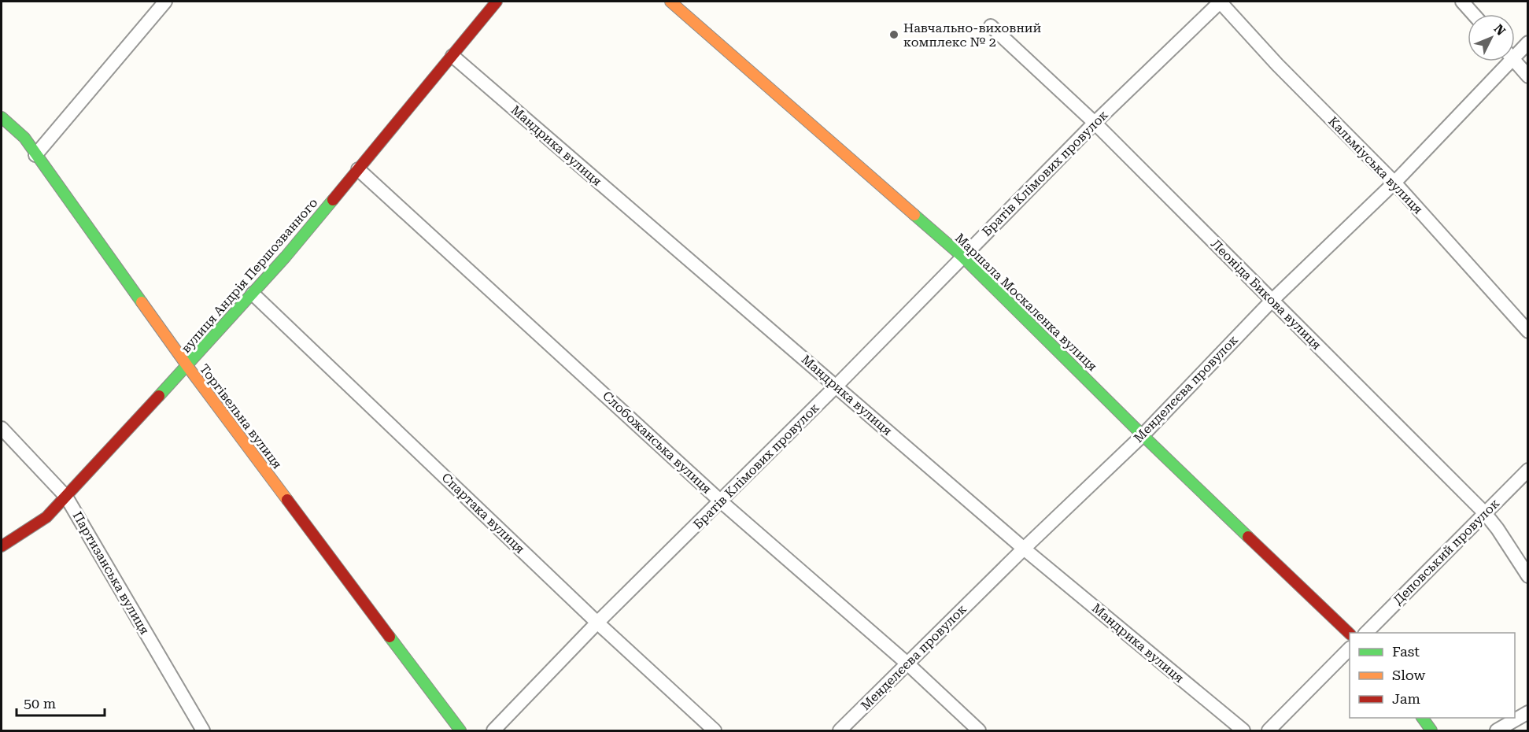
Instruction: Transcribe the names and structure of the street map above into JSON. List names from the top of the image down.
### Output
{
  "streets": {
    "street": [
      "Мандрика вулиця",
      "Кальміуська вулиця",
      "Братів Клімових провулок",
      "вулиця Андрія Першозванного",
      "Леоніда Бикова вулиця",
      "Маршала Москаленка вулиця",
      "Менделєєва провулок",
      "Торгівельна вулиця",
      "Слобожанська вулиця",
      "Спартака вулиця",
      "Деповський провулок",
      "Партизанська вулиця"
    ]
  },
  "crossings": [
    ["Мандрика вулиця", "Братів Клімових провулок"],
    ["Мандрика вулиця", "вулиця Андрія Першозванного"],
    ["Мандрика вулиця", "Менделєєва провулок"],
    ["Кальміуська вулиця", "Братів Клімових провулок"],
    ["Кальміуська вулиця", "Менделєєва провулок"],
    ["Братів Клімових провулок", "Леоніда Бикова вулиця"],
    ["Братів Клімових провулок", "Маршала Москаленка вулиця"],
    ["Братів Клімових провулок", "Слобожанська вулиця"],
    ["Братів Клімових провулок", "Спартака вулиця"],
    ["вулиця Андрія Першозванного", "Торгівельна вулиця"],
    ["вулиця Андрія Першозванного", "Слобожанська вулиця"],
    ["вулиця Андрія Першозванного", "Спартака вулиця"],
    ["вулиця Андрія Першозванного", "Партизанська вулиця"],
    ["Леоніда Бикова вулиця", "Менделєєва провулок"],
    ["Леоніда Бикова вулиця", "Деповський провулок"],
    ["Маршала Москаленка вулиця", "Менделєєва провулок"],
    ["Менделєєва провулок", "Слобожанська вулиця"]
  ],
  "places": ["Навчально-виховний комплекс № 2"],
  "legend": ["Fast", "Slow", "Jam"],
  "scale_bar": "50 m",
  "north": "top right"
}
